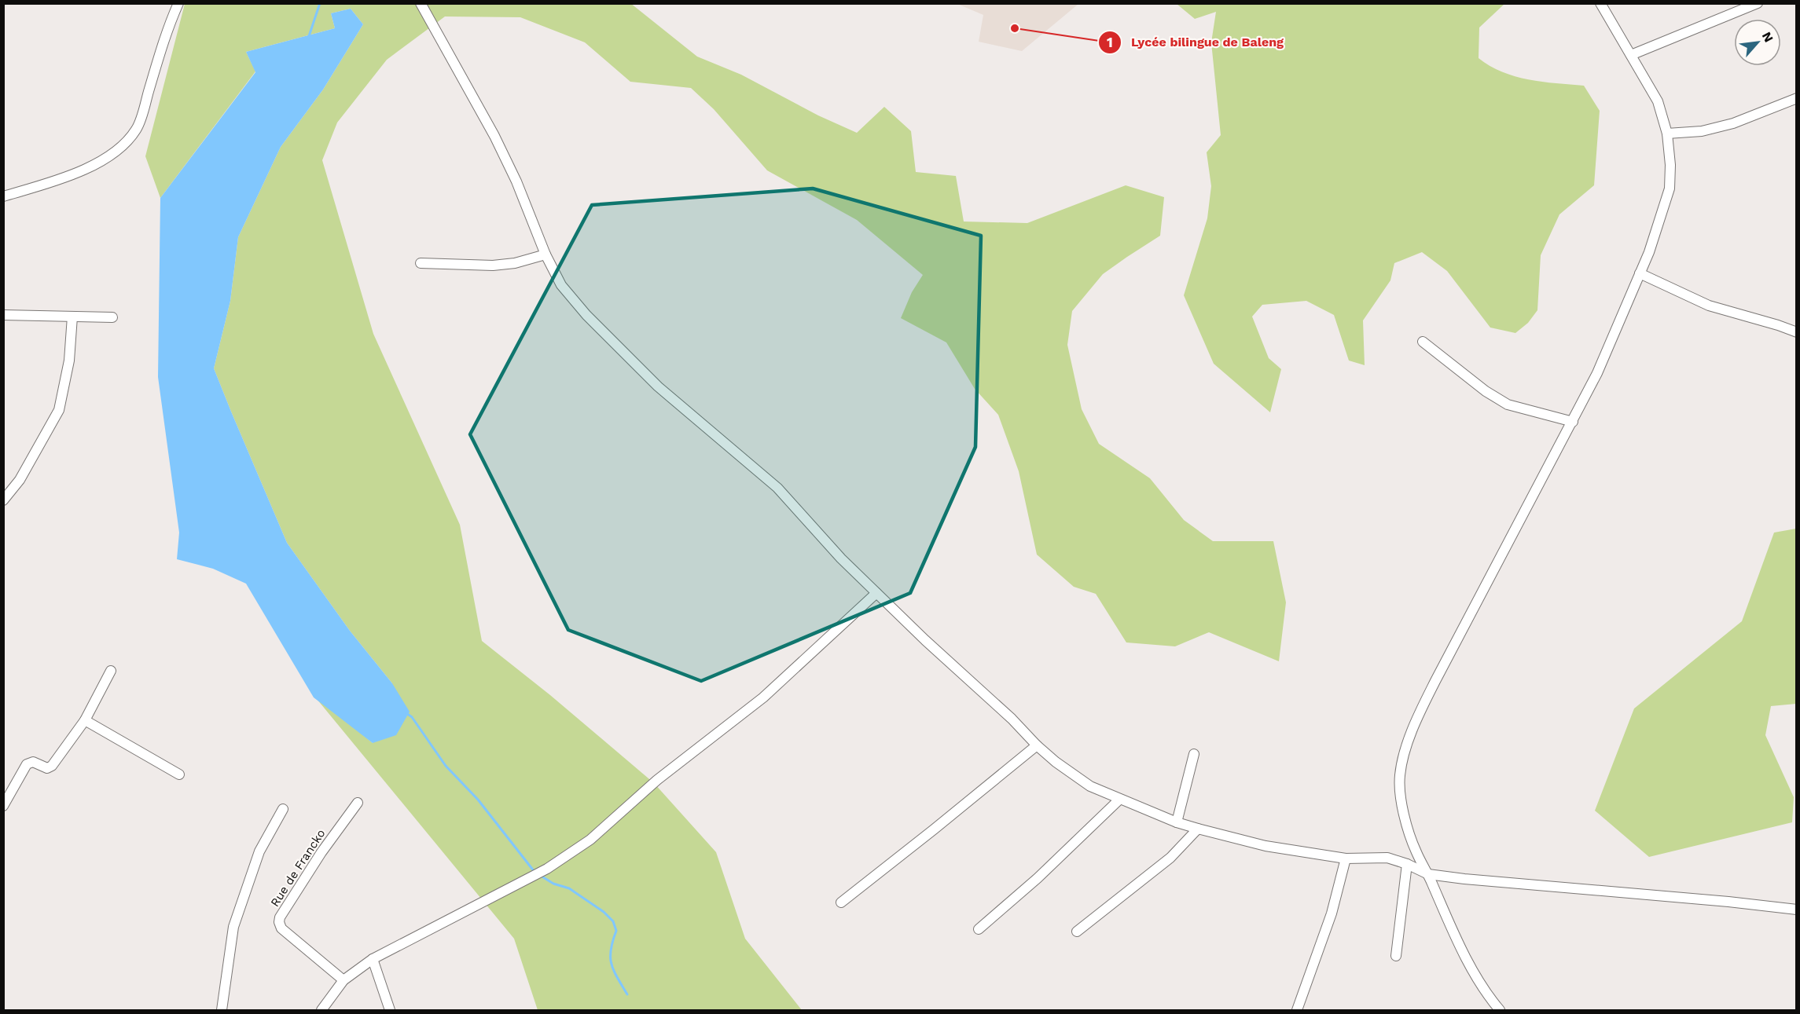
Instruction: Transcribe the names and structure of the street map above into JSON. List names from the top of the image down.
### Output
{
  "streets": {
    "street": ["Rue de Francko"]
  },
  "places": ["Lycée bilingue de Baleng"],
  "north": "top right"
}
